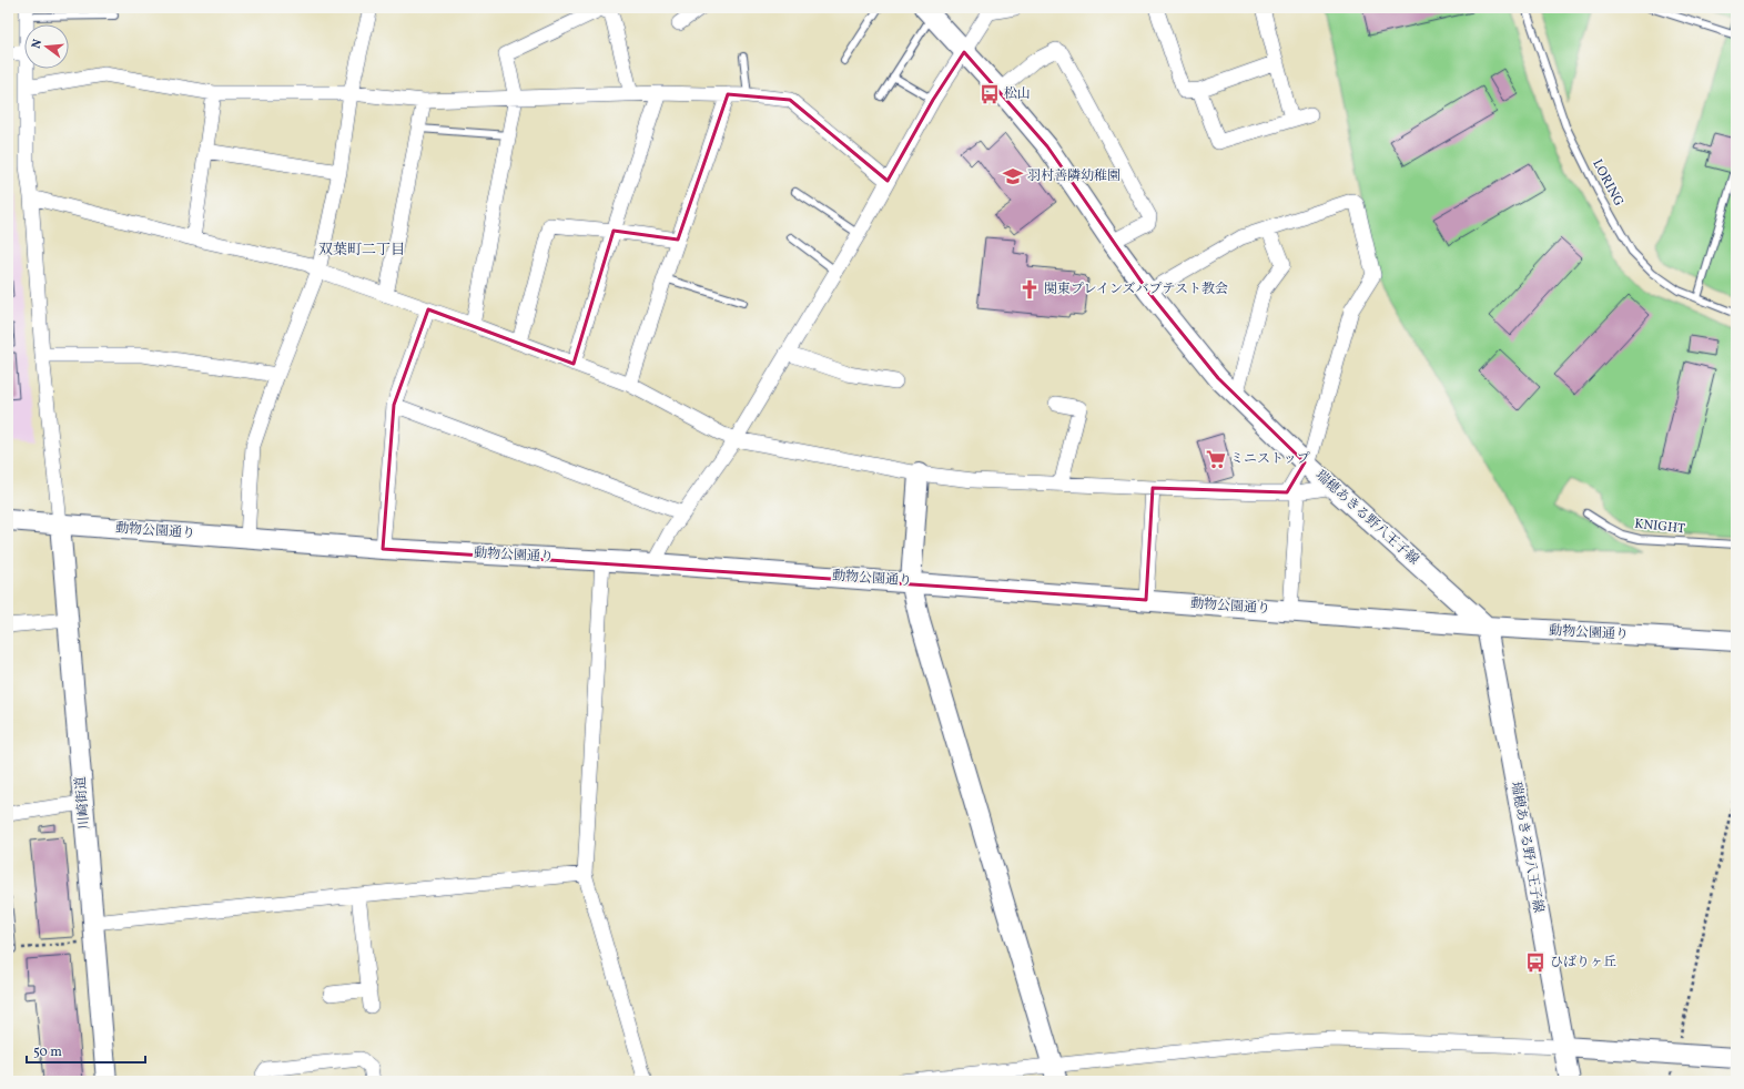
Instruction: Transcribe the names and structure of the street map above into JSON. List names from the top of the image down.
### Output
{
  "streets": {
    "street": ["瑞穂あきる野八王子線", "動物公園通り", "川崎街道"],
    "lane": ["LORING", "KNIGHT"]
  },
  "crossings": [
    ["瑞穂あきる野八王子線", "動物公園通り"],
    ["動物公園通り", "川崎街道"]
  ],
  "districts": ["双葉町二丁目"],
  "places": {
    "bus stop": ["松山", "ひばりヶ丘"],
    "school or university": ["羽村善隣幼稚園"],
    "church": ["関東プレインズバプテスト教会"],
    "supermarket": ["ミニストップ"]
  },
  "scale_bar": "50 m",
  "north": "left"
}
